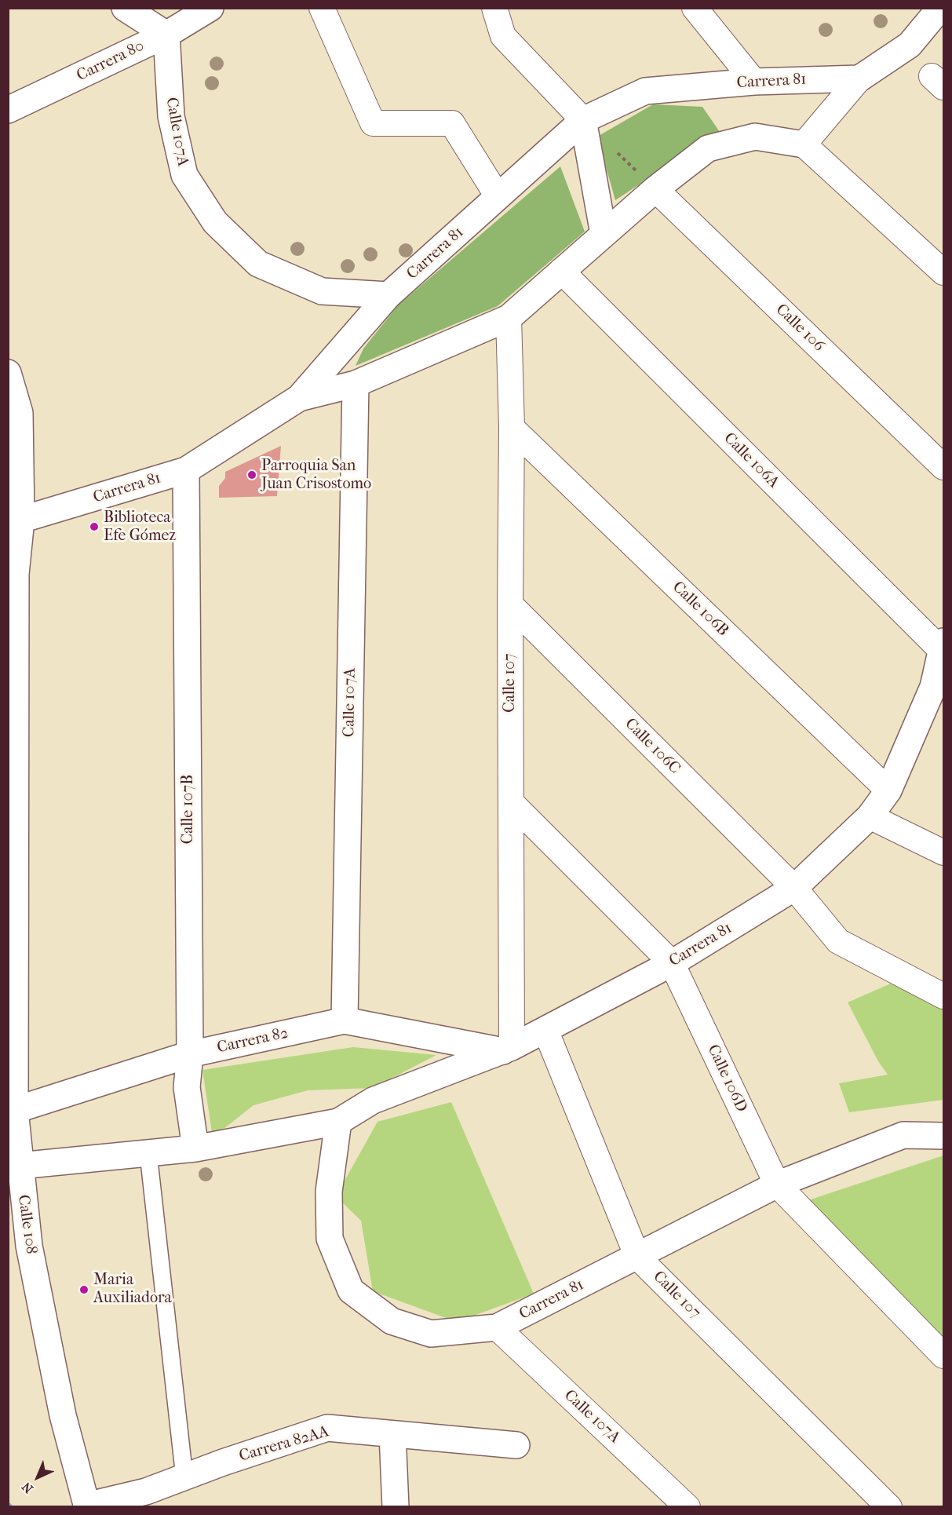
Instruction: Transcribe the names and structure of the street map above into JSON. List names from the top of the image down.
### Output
{
  "streets": {
    "street": [
      "Carrera 80",
      "Carrera 81",
      "Calle 107A",
      "Calle 106",
      "Calle 106A",
      "Calle 106B",
      "Calle 107",
      "Calle 106C",
      "Calle 107B",
      "Carrera 82",
      "Calle 106D",
      "Calle 108",
      "Carrera 82AA"
    ]
  },
  "crossings": [
    ["Carrera 80", "Calle 107A"],
    ["Carrera 81", "Calle 107A"],
    ["Carrera 81", "Calle 106"],
    ["Carrera 81", "Calle 106A"],
    ["Carrera 81", "Calle 106B"],
    ["Carrera 81", "Calle 107"],
    ["Carrera 81", "Calle 106C"],
    ["Carrera 81", "Calle 107B"],
    ["Carrera 81", "Carrera 82"],
    ["Carrera 81", "Calle 106D"],
    ["Carrera 81", "Calle 108"],
    ["Calle 107A", "Carrera 82"],
    ["Calle 106B", "Calle 107"],
    ["Calle 107", "Calle 106C"],
    ["Calle 107", "Carrera 82"],
    ["Calle 107", "Calle 106D"],
    ["Calle 107B", "Carrera 82"],
    ["Carrera 82", "Calle 108"],
    ["Calle 108", "Carrera 82AA"]
  ],
  "places": ["Parroquia San Juan Crisostomo", "Biblioteca Efe Gómez", "Maria Auxiliadora"],
  "north": "bottom left"
}
